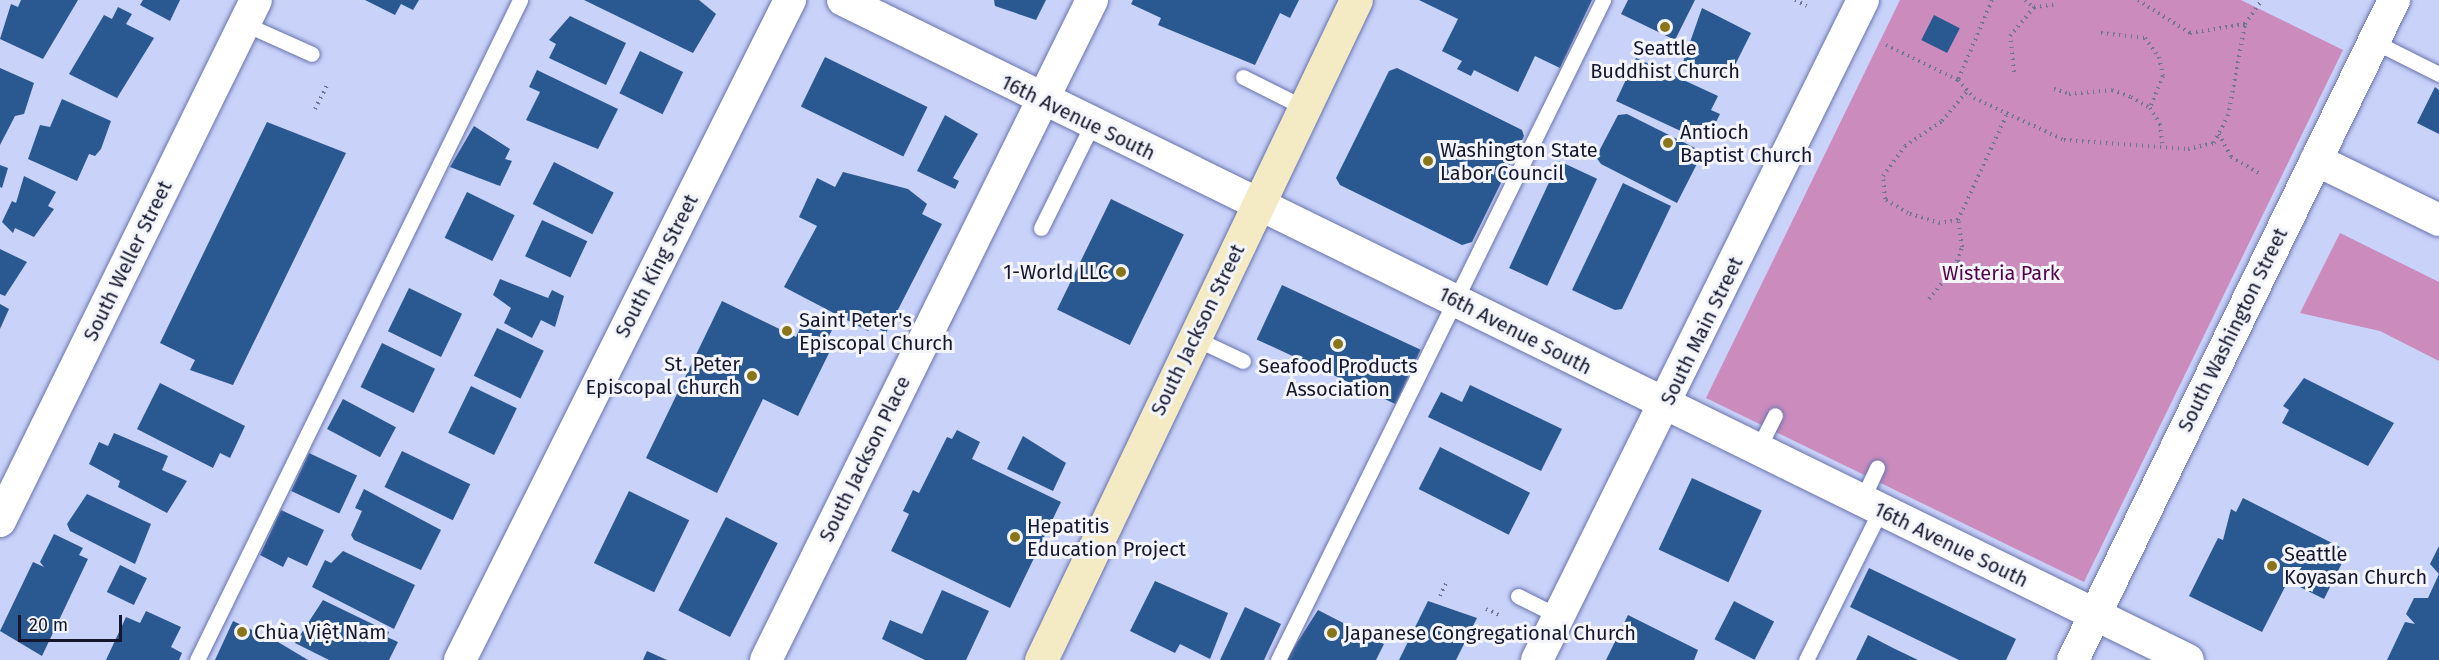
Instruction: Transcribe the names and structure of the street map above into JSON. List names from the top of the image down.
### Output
{
  "streets": {
    "main road": ["South Jackson Street"],
    "street": [
      "16th Avenue South",
      "South Weller Street",
      "South King Street",
      "South Washington Street",
      "South Main Street",
      "South Jackson Place"
    ]
  },
  "crossings": [
    ["16th Avenue South", "South Jackson Street"],
    ["16th Avenue South", "South Washington Street"],
    ["16th Avenue South", "South Main Street"],
    ["16th Avenue South", "South Jackson Place"]
  ],
  "parks": ["Wisteria Park"],
  "places": [
    "Seattle Buddhist Church",
    "Antioch Baptist Church",
    "Washington State Labor Council",
    "1-World LLC",
    "Saint Peter's Episcopal Church",
    "Seafood Products Association",
    "St. Peter Episcopal Church",
    "Hepatitis Education Project",
    "Seattle Koyasan Church",
    "Chùa Việt Nam",
    "Japanese Congregational Church"
  ],
  "scale_bar": "20 m"
}
